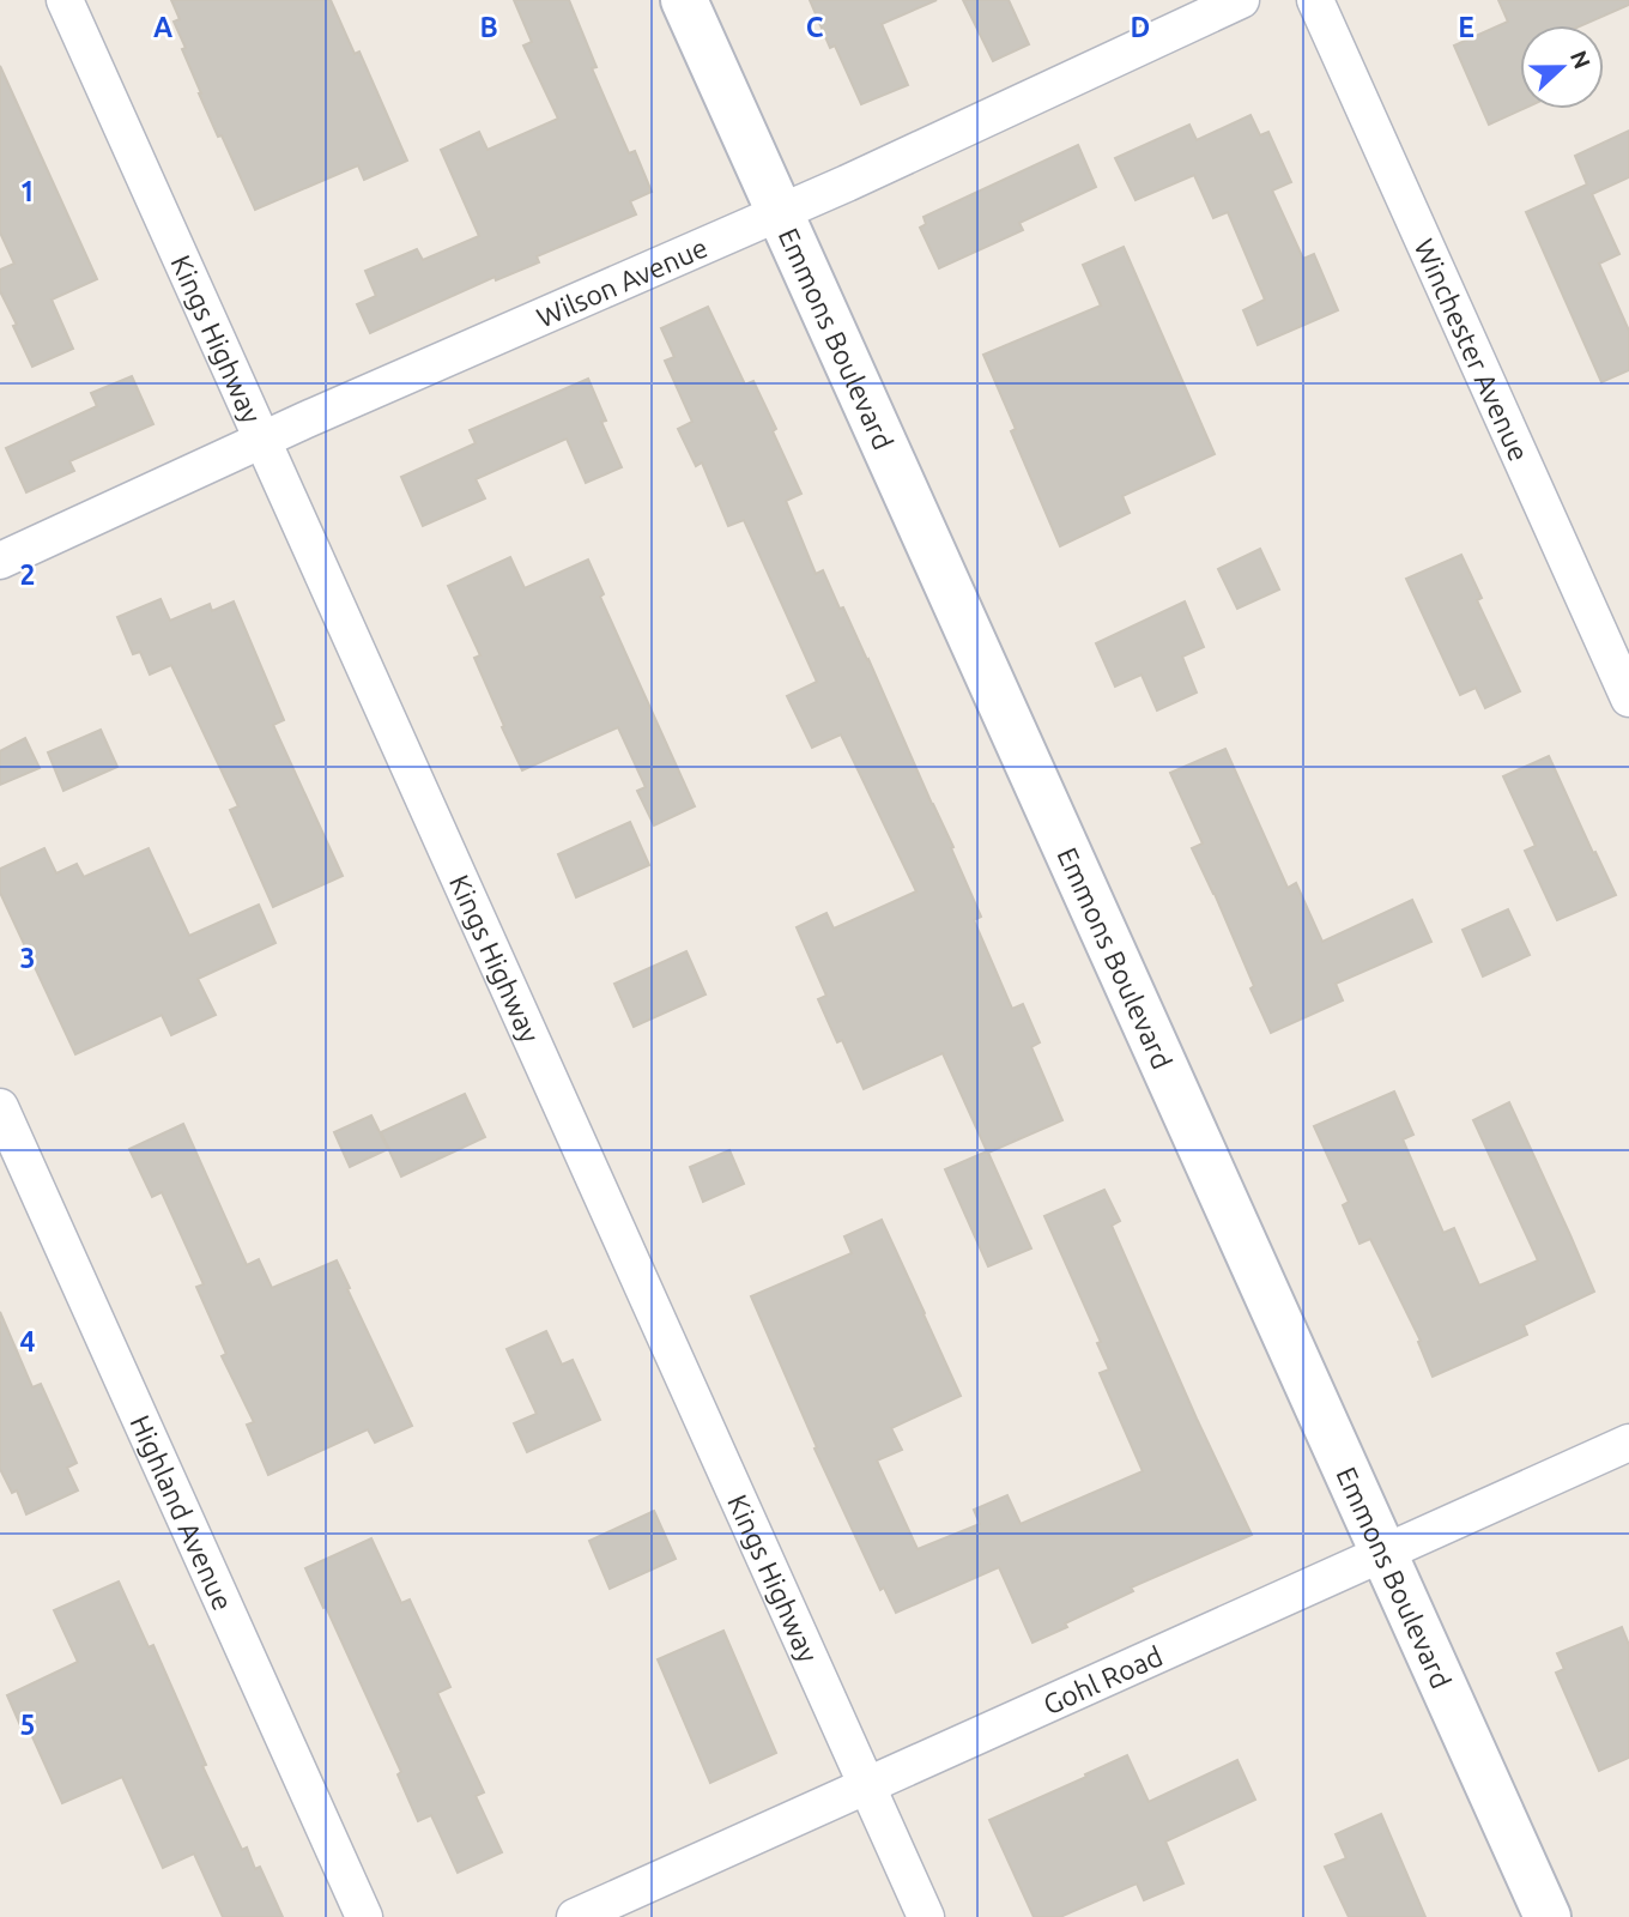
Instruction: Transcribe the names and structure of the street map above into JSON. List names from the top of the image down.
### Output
{
  "streets": {
    "street": [
      "Wilson Avenue",
      "Kings Highway",
      "Emmons Boulevard",
      "Winchester Avenue",
      "Highland Avenue",
      "Gohl Road"
    ]
  },
  "crossings": [
    ["Wilson Avenue", "Kings Highway"],
    ["Wilson Avenue", "Emmons Boulevard"],
    ["Kings Highway", "Gohl Road"],
    ["Emmons Boulevard", "Gohl Road"]
  ],
  "north": "right",
  "grid": {
    "columns": [
      "A",
      "B",
      "C",
      "D",
      "E"
    ],
    "rows": [
      "1",
      "2",
      "3",
      "4",
      "5"
    ]
  }
}
